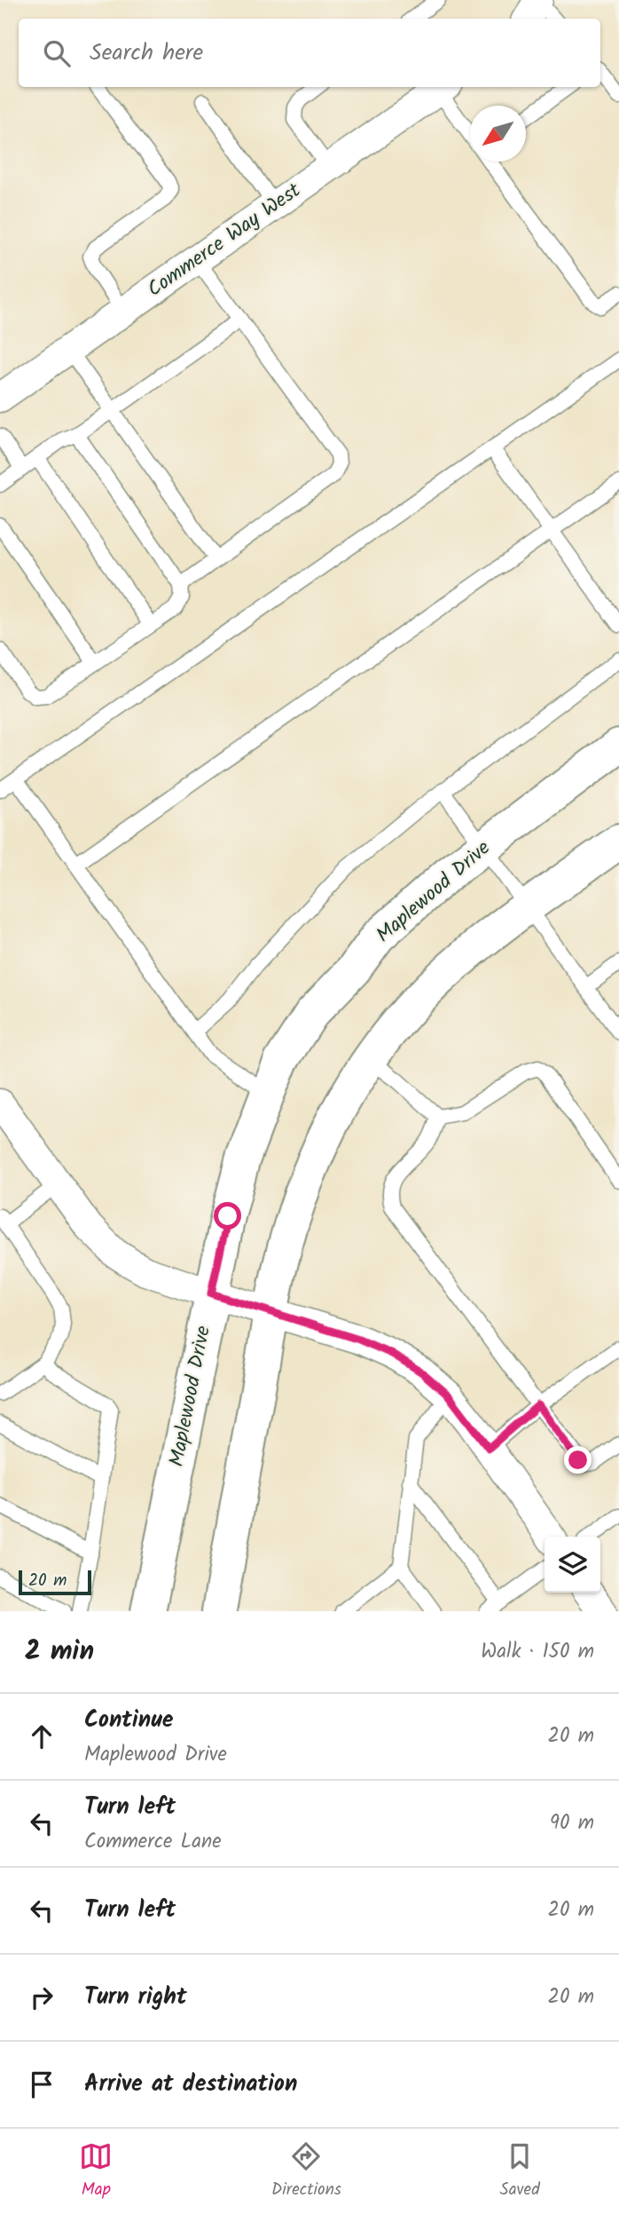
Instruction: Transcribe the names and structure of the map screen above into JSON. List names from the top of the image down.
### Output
{
  "streets": {
    "street": ["Commerce Way West", "Maplewood Drive"]
  },
  "scale_bar": "20 m",
  "north": "bottom left",
  "page": {
    "search": "Search here",
    "scale": "20 m",
    "heading": ["2 min", "Walk · 150 m"],
    "list": [
      ["Continue", "Maplewood Drive", "20 m"],
      ["Turn left", "Commerce Lane", "90 m"],
      ["Turn left", "20 m"],
      ["Turn right", "20 m"],
      "Arrive at destination"
    ],
    "nav": ["Map", "Directions", "Saved"]
  }
}
